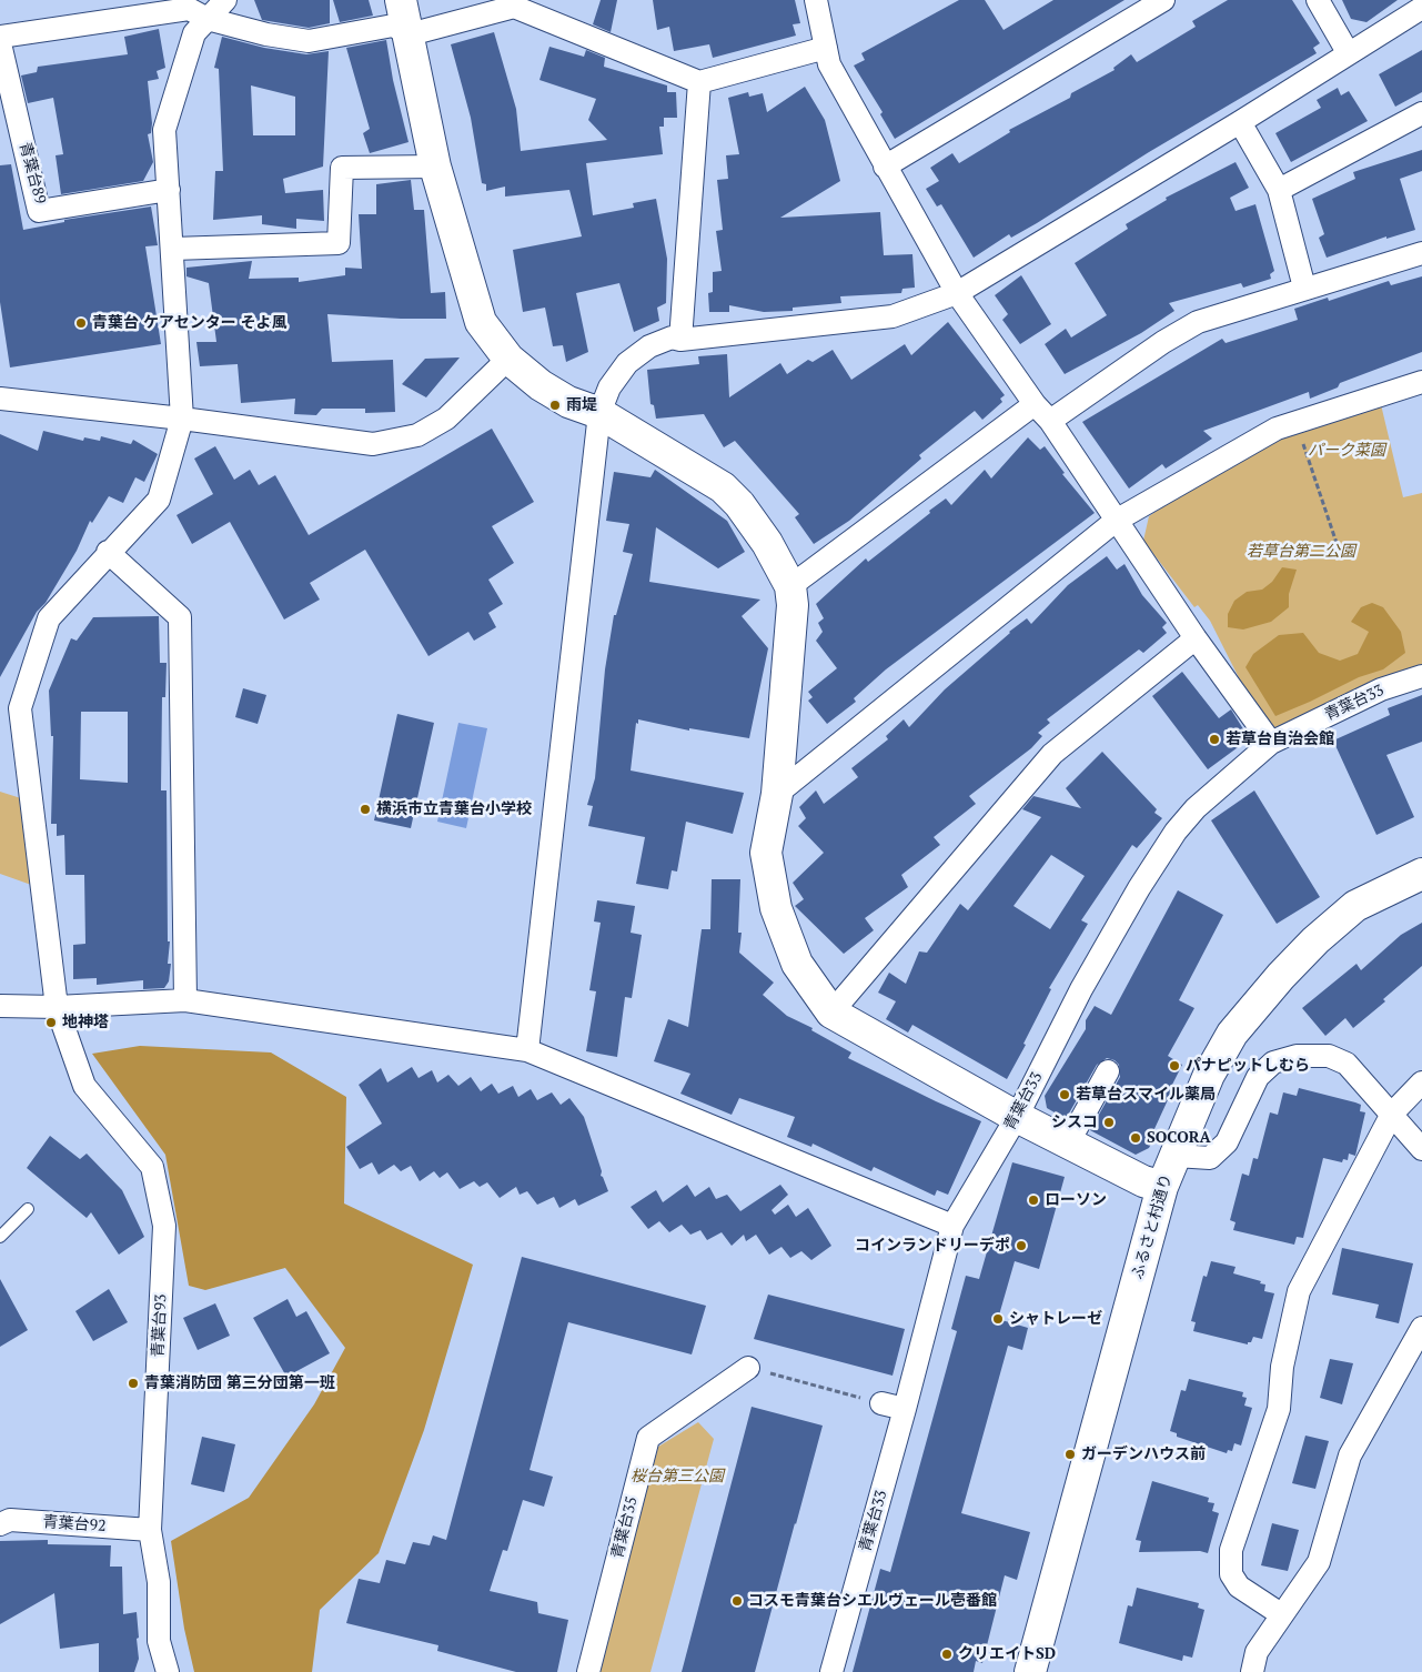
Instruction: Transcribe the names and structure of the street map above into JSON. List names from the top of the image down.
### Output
{
  "streets": {
    "street": [
      "青葉台89",
      "青葉台33",
      "ふるさと村通り",
      "青葉台93",
      "青葉台92",
      "青葉台35"
    ]
  },
  "crossings": [
    ["青葉台89", "青葉台93"],
    ["青葉台93", "青葉台92"]
  ],
  "parks": ["パーク菜園", "若草台第二公園", "桜台第三公園"],
  "places": [
    "青葉台 ケアセンター そよ風",
    "雨堤",
    "若草台自治会館",
    "横浜市立青葉台小学校",
    "地神塔",
    "パナピットしむら",
    "若草台スマイル薬局",
    "シスコ",
    "SOCORA",
    "ローソン",
    "コインランドリーデポ",
    "シャトレーゼ",
    "青葉消防団 第三分団第一班",
    "ガーデンハウス前",
    "コスモ青葉台シエルヴェール壱番館",
    "クリエイトSD"
  ]
}
